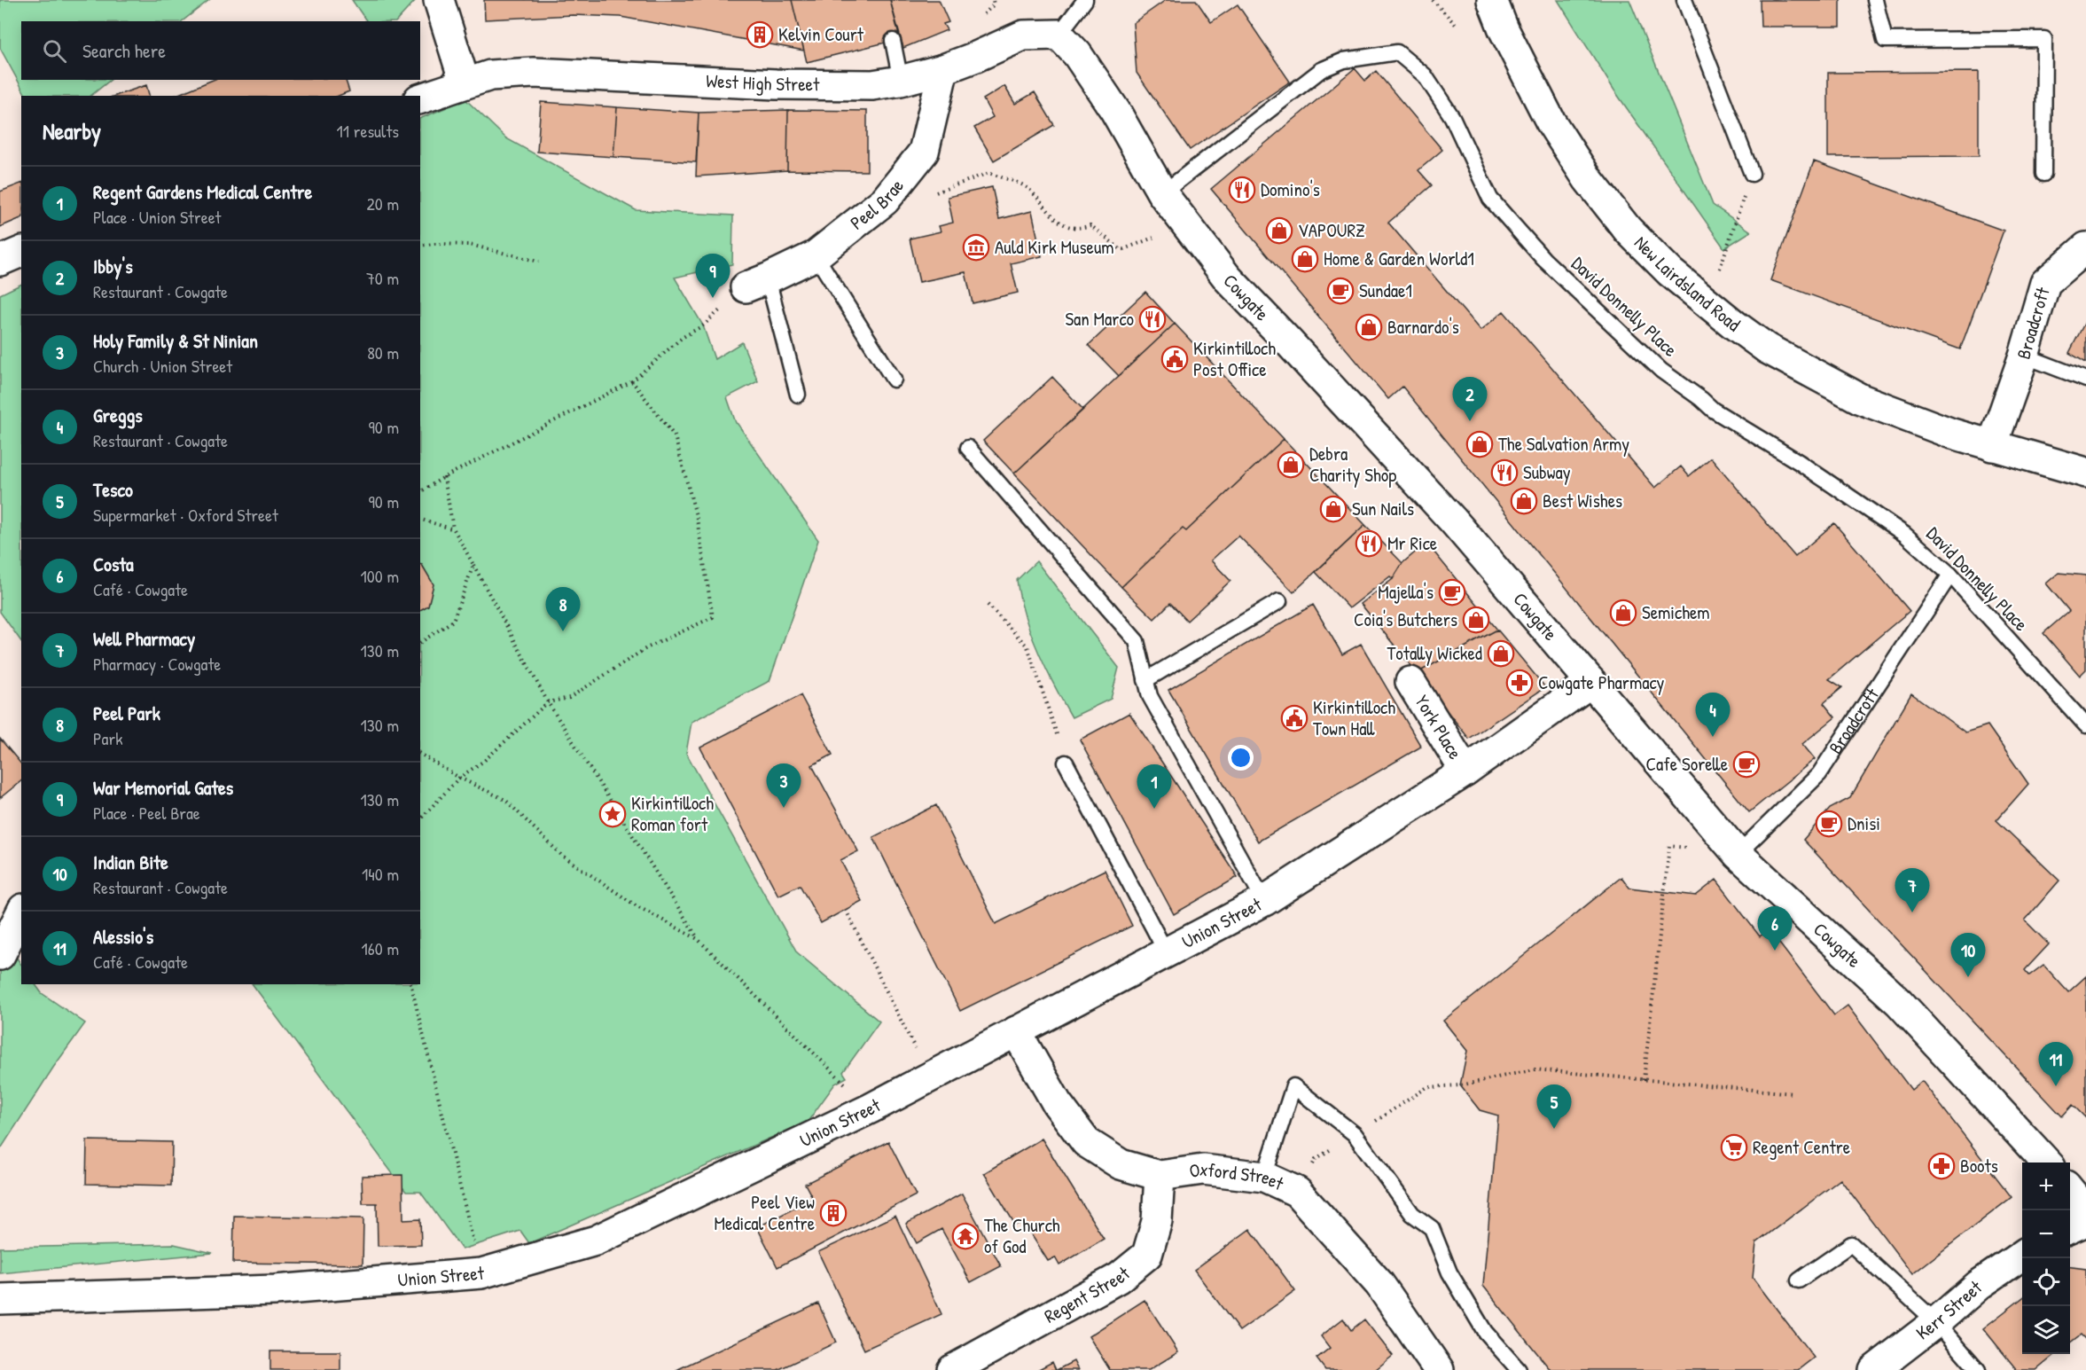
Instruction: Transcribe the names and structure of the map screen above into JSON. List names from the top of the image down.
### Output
{
  "streets": {
    "street": [
      "West High Street",
      "Peel Brae",
      "New Lairdsland Road",
      "Cowgate",
      "Broadcroft",
      "York Place",
      "Union Street",
      "Oxford Street",
      "Regent Street",
      "Kerr Street"
    ],
    "lane": ["David Donnelly Place"]
  },
  "crossings": [
    ["West High Street", "Peel Brae"],
    ["West High Street", "Cowgate"],
    ["New Lairdsland Road", "Broadcroft"],
    ["Cowgate", "David Donnelly Place"],
    ["Cowgate", "Broadcroft"],
    ["Cowgate", "Union Street"],
    ["David Donnelly Place", "Broadcroft"],
    ["York Place", "Union Street"],
    ["Union Street", "Oxford Street"],
    ["Oxford Street", "Regent Street"]
  ],
  "places": {
    "building": ["Kelvin Court", "Peel View Medical Centre"],
    "restaurant": [
      "Domino's",
      "San Marco",
      "Subway",
      "Mr Rice"
    ],
    "shop": [
      "VAPOURZ",
      "Home & Garden World1",
      "Barnardo's",
      "The Salvation Army",
      "Debra Charity Shop",
      "Best Wishes",
      "Sun Nails",
      "Semichem",
      "Coia's Butchers",
      "Totally Wicked"
    ],
    "museum": ["Auld Kirk Museum"],
    "cafe": [
      "Sundae1",
      "Majella's",
      "Cafe Sorelle",
      "Dnisi"
    ],
    "public building": ["Kirkintilloch Post Office", "Kirkintilloch Town Hall"],
    "pharmacy": ["Cowgate Pharmacy", "Boots"],
    "place": ["Kirkintilloch Roman fort"],
    "supermarket": ["Regent Centre"],
    "temple": ["The Church of God"]
  },
  "page": {
    "search": "Search here",
    "heading": ["Nearby", "11 results"],
    "list": [
      {
        "mark": "1",
        "name": "Regent Gardens Medical Centre",
        "note": "Place · Union Street",
        "value": "20 m"
      },
      {
        "mark": "2",
        "name": "Ibby's",
        "note": "Restaurant · Cowgate",
        "value": "70 m"
      },
      {
        "mark": "3",
        "name": "Holy Family & St Ninian",
        "note": "Church · Union Street",
        "value": "80 m"
      },
      {
        "mark": "4",
        "name": "Greggs",
        "note": "Restaurant · Cowgate",
        "value": "90 m"
      },
      {
        "mark": "5",
        "name": "Tesco",
        "note": "Supermarket · Oxford Street",
        "value": "90 m"
      },
      {
        "mark": "6",
        "name": "Costa",
        "note": "Café · Cowgate",
        "value": "100 m"
      },
      {
        "mark": "7",
        "name": "Well Pharmacy",
        "note": "Pharmacy · Cowgate",
        "value": "130 m"
      },
      {
        "mark": "8",
        "name": "Peel Park",
        "note": "Park",
        "value": "130 m"
      },
      {
        "mark": "9",
        "name": "War Memorial Gates",
        "note": "Place · Peel Brae",
        "value": "130 m"
      },
      {
        "mark": "10",
        "name": "Indian Bite",
        "note": "Restaurant · Cowgate",
        "value": "140 m"
      },
      {
        "mark": "11",
        "name": "Alessio's",
        "note": "Café · Cowgate",
        "value": "160 m"
      }
    ],
    "pins": [
      "9",
      "2",
      "8",
      "4",
      "3",
      "1",
      "7",
      "6",
      "10",
      "11",
      "5"
    ],
    "map_buttons": ["+", "−"]
  }
}
